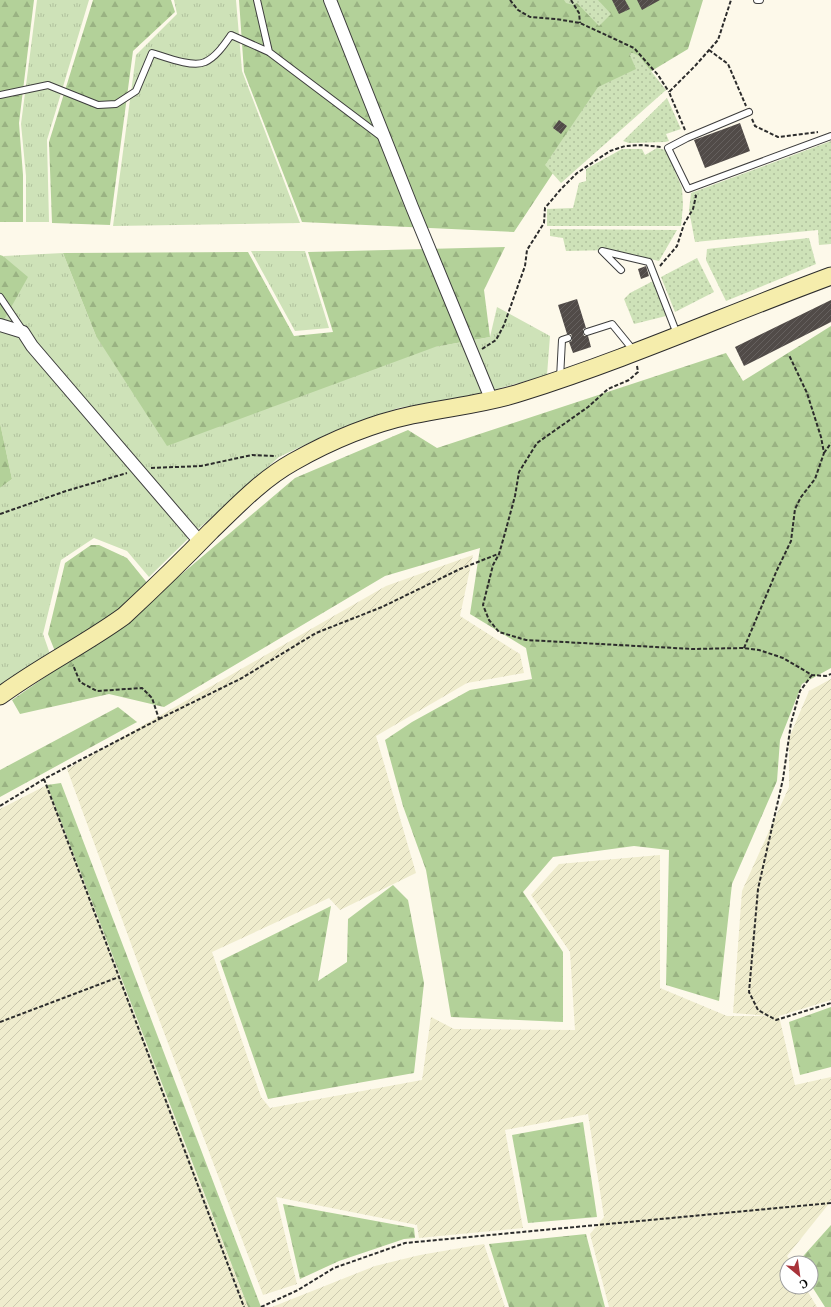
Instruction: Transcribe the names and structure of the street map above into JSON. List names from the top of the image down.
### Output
{
  "north": "bottom right"
}
